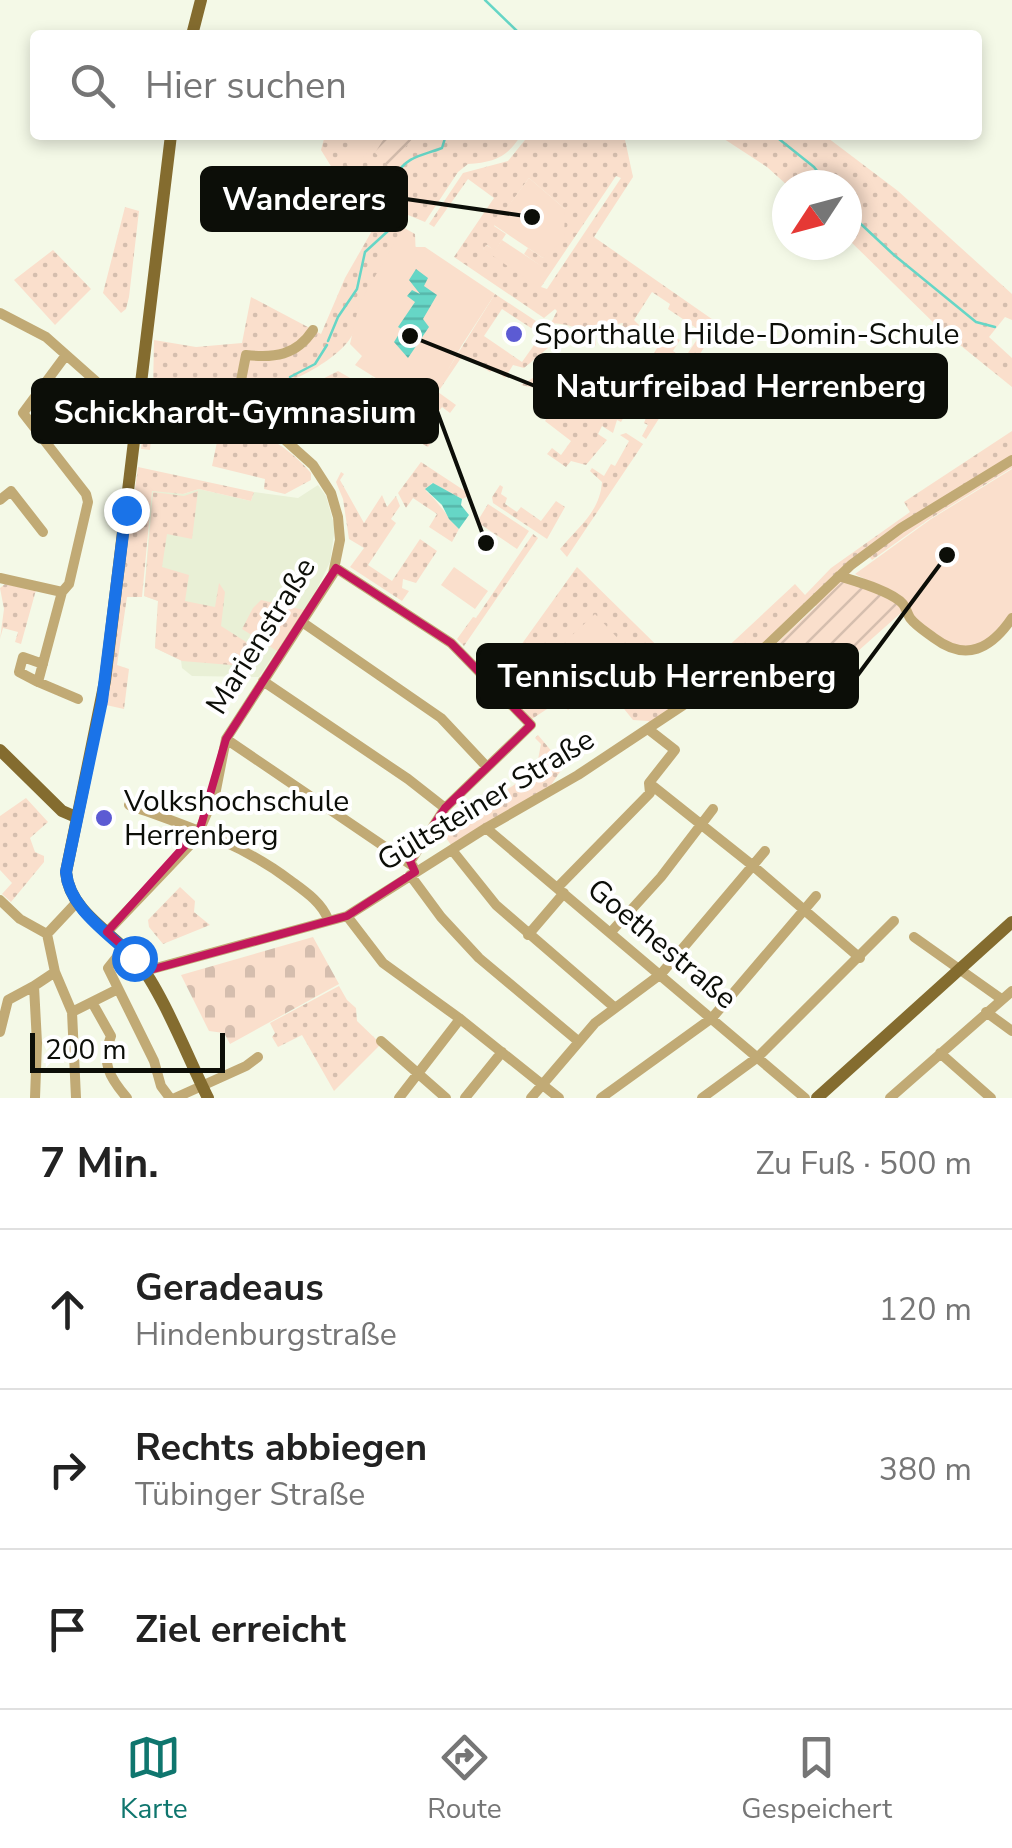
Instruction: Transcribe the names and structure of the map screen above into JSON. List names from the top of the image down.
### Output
{
  "streets": {
    "street": ["Marienstraße", "Gültsteiner Straße", "Goethestraße"]
  },
  "crossings": [
    ["Gültsteiner Straße", "Goethestraße"]
  ],
  "places": [
    "Wanderers",
    "Sporthalle Hilde-Domin-Schule",
    "Naturfreibad Herrenberg",
    "Schickhardt-Gymnasium",
    "Tennisclub Herrenberg",
    "Volkshochschule Herrenberg"
  ],
  "scale_bar": "200 m",
  "north": "bottom left",
  "page": {
    "search": "Hier suchen",
    "scale": "200 m",
    "heading": ["7 Min.", "Zu Fuß · 500 m"],
    "list": [
      ["Geradeaus", "Hindenburgstraße", "120 m"],
      ["Rechts abbiegen", "Tübinger Straße", "380 m"],
      "Ziel erreicht"
    ],
    "nav": ["Karte", "Route", "Gespeichert"]
  }
}
